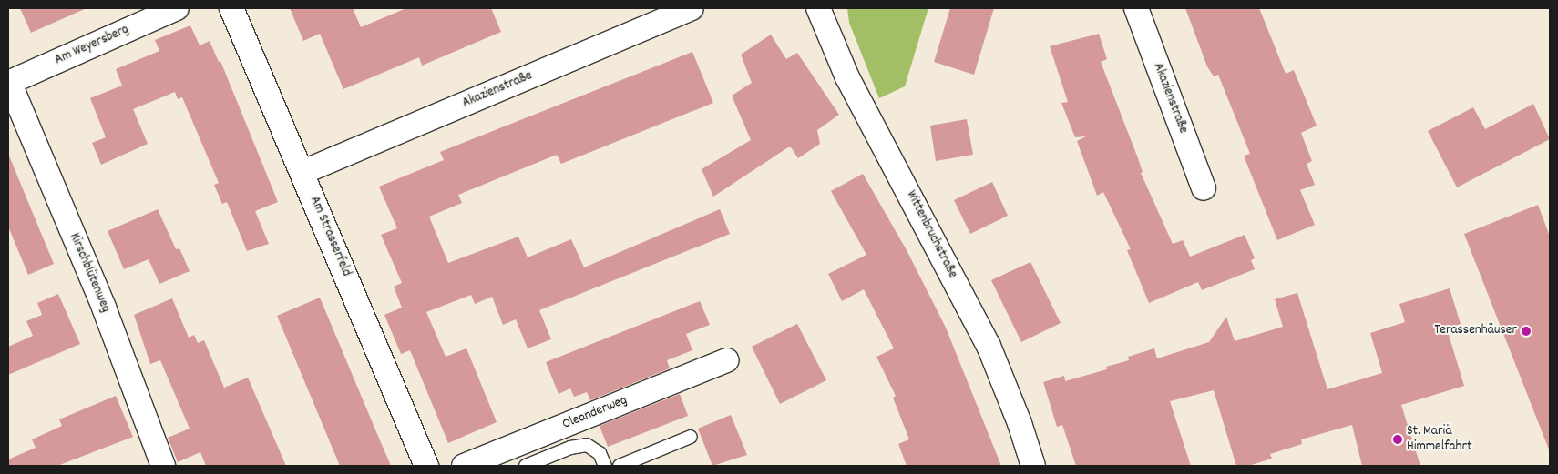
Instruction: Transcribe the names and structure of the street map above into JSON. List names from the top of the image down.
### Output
{
  "streets": {
    "street": [
      "Am Weyersberg",
      "Akazienstraße",
      "Wittenbruchstraße",
      "Am Strasserfeld",
      "Kirschblütenweg",
      "Oleanderweg"
    ]
  },
  "crossings": [
    ["Am Weyersberg", "Kirschblütenweg"],
    ["Akazienstraße", "Am Strasserfeld"]
  ],
  "places": ["Terassenhäuser", "St. Mariä Himmelfahrt"]
}
